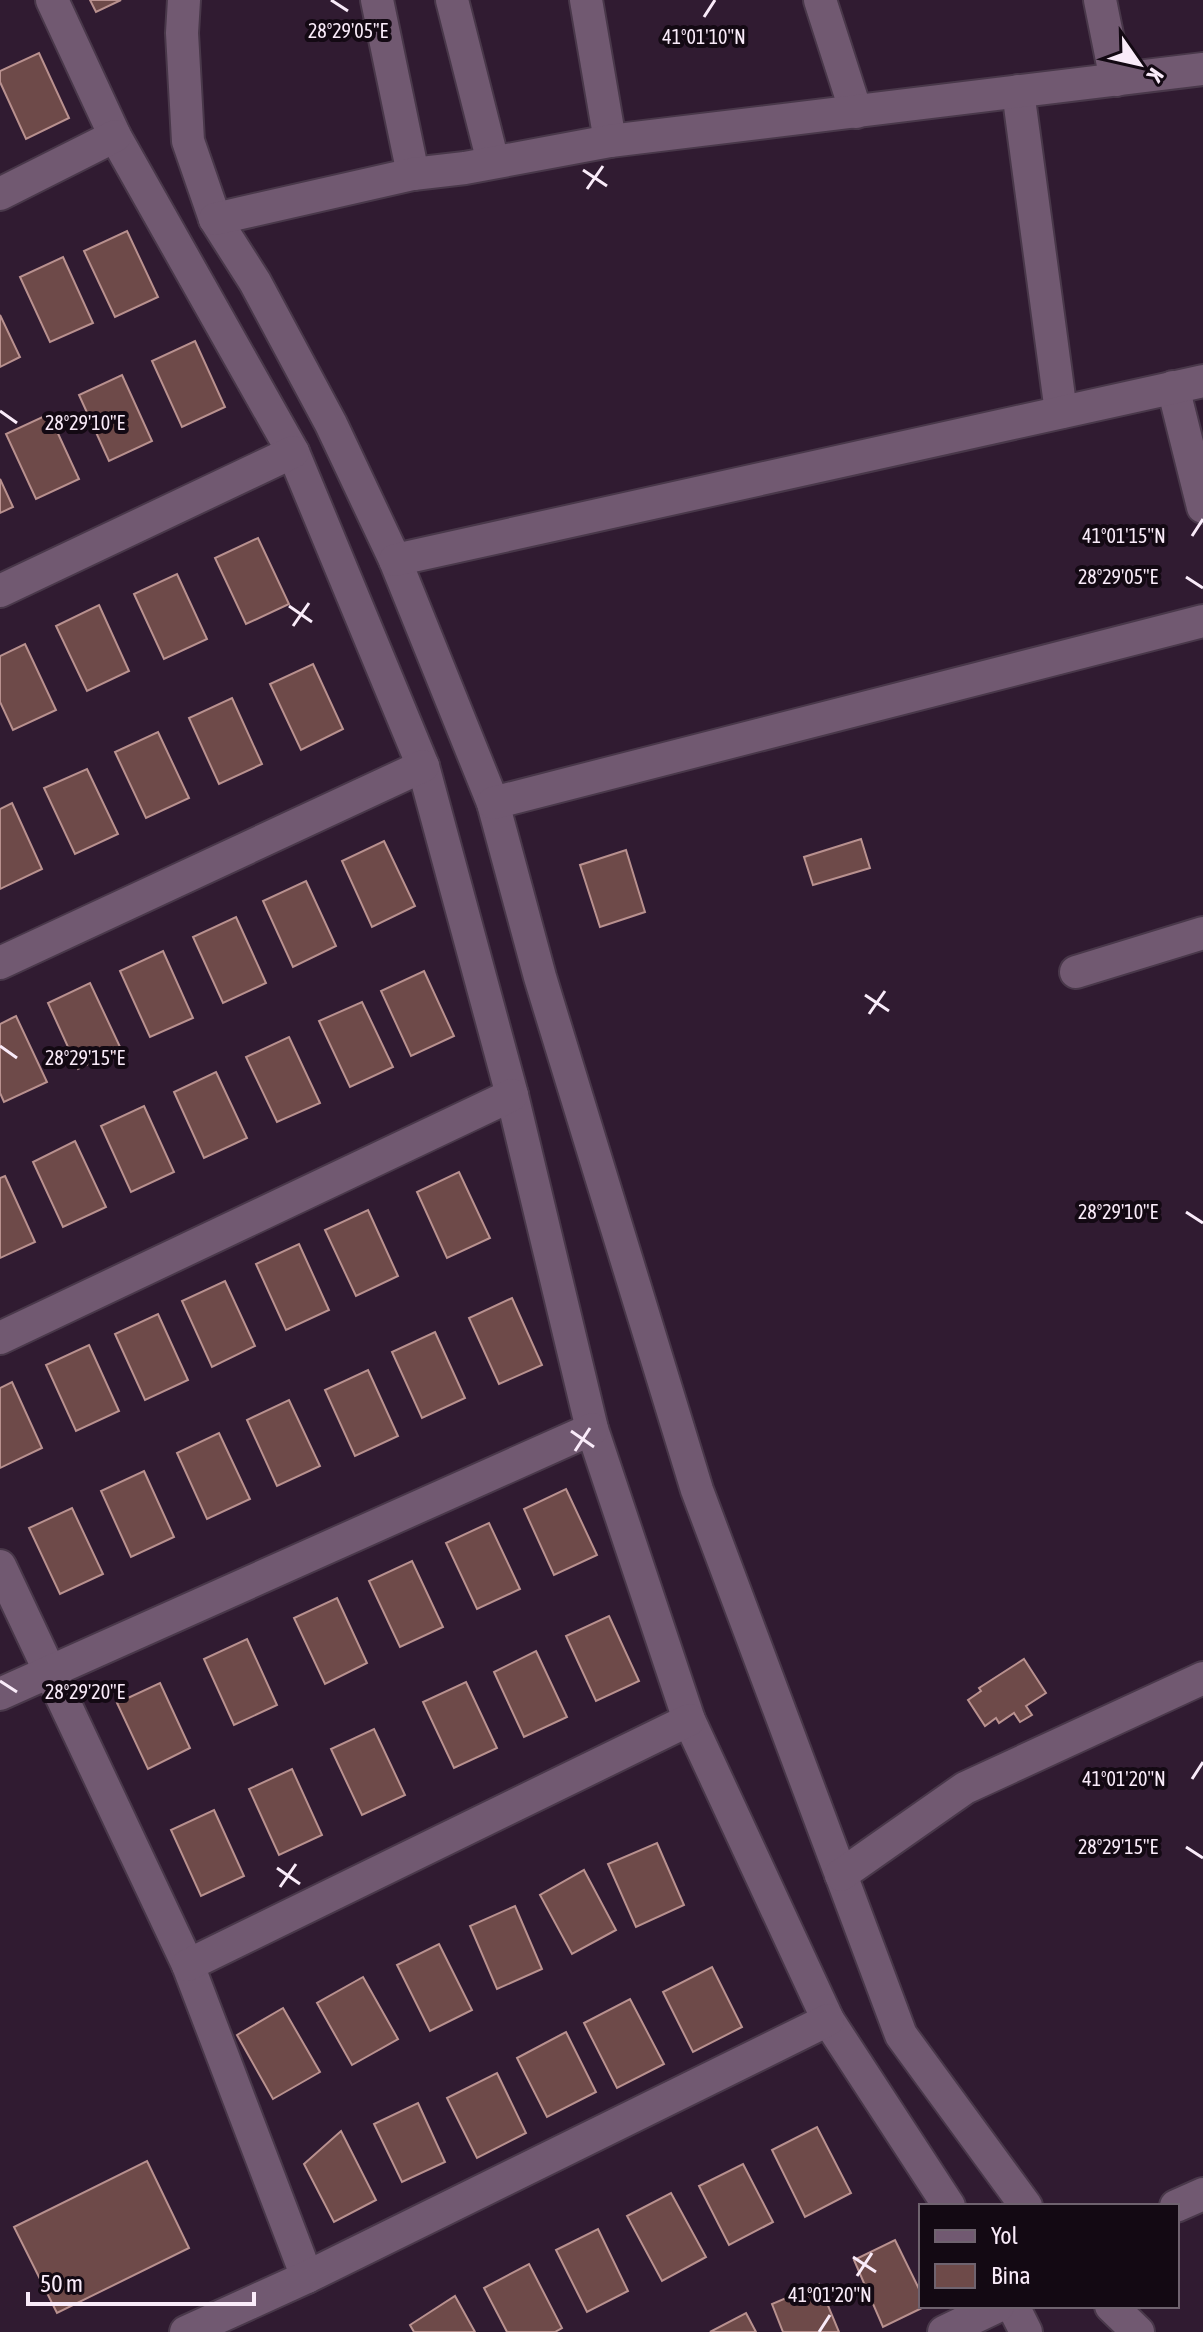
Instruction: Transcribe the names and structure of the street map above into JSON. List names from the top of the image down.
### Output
{
  "legend": ["Yol", "Bina"],
  "scale_bar": "50 m",
  "north": "bottom right",
  "coordinates": [
    "28°29'05\"E",
    "41°01'10\"N",
    "28°29'10\"E",
    "41°01'15\"N",
    "28°29'15\"E",
    "28°29'20\"E",
    "41°01'20\"N"
  ]
}
